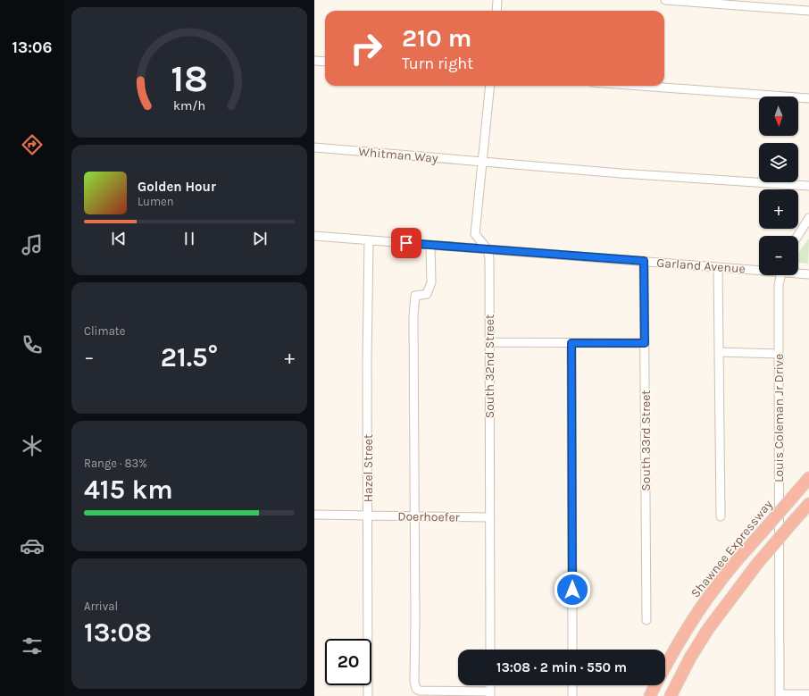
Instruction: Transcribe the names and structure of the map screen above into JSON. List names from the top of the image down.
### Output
{
  "streets": {
    "highway": ["Shawnee Expressway"],
    "street": [
      "Whitman Way",
      "Garland Avenue",
      "South 32nd Street",
      "Louis Coleman Jr Drive",
      "South 33rd Street",
      "Hazel Street",
      "Doerhoefer"
    ]
  },
  "crossings": [
    ["Garland Avenue", "South 32nd Street"],
    ["Garland Avenue", "South 33rd Street"],
    ["Garland Avenue", "Hazel Street"],
    ["South 32nd Street", "Doerhoefer"],
    ["Hazel Street", "Doerhoefer"]
  ],
  "north": "bottom",
  "page": {
    "tabs": "13:06",
    "turn": ["210 m", "Turn right"],
    "map_buttons": ["+", "−"],
    "song": ["Golden Hour", "Lumen"],
    "tile": [
      "Climate",
      ["Range · 83%", "415 km"],
      ["Arrival", "13:08"]
    ],
    "heat": ["−", "21.5°", "+"],
    "limit": "20",
    "trip": "13:08 · 2 min · 550 m",
    "gauge": ["18", "km/h"]
  }
}
